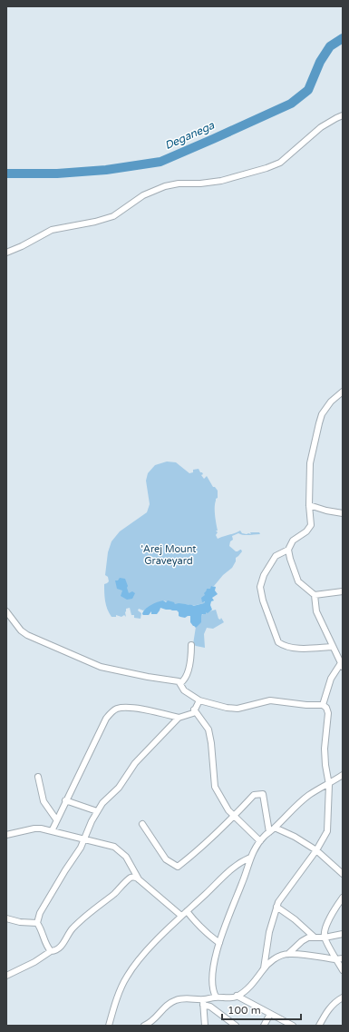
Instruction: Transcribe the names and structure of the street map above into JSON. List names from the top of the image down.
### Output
{
  "water": ["Deganega"],
  "parks": ["'Arej Mount Graveyard"],
  "scale_bar": "100 m"
}
